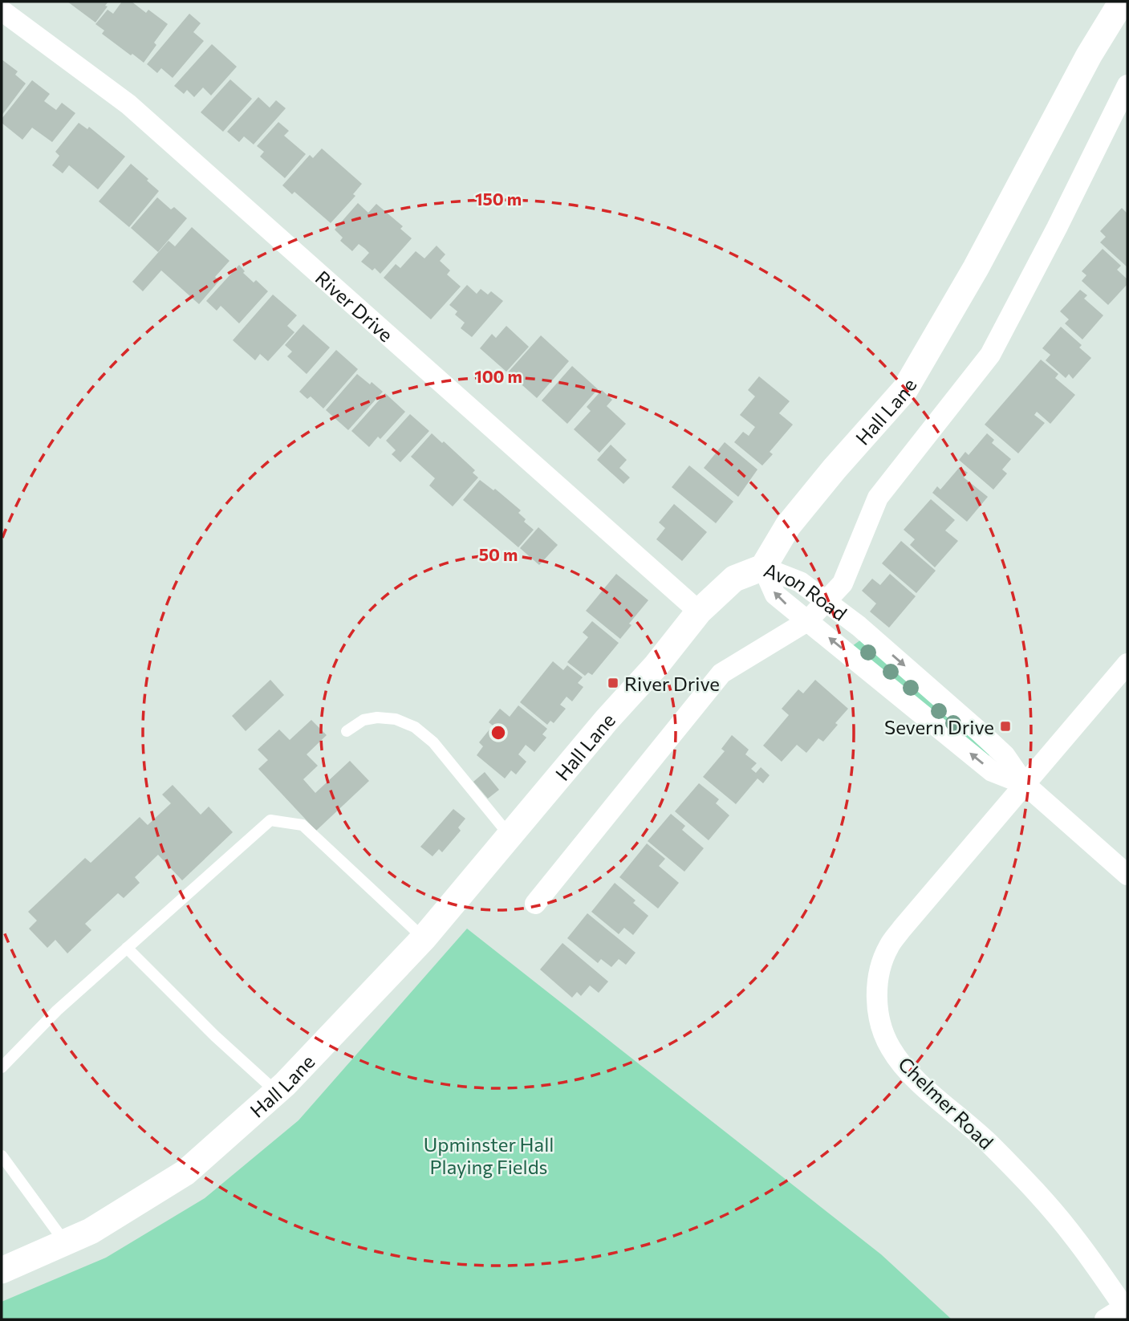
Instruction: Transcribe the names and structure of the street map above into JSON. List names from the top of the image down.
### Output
{
  "streets": {
    "street": [
      "River Drive",
      "Hall Lane",
      "Avon Road",
      "Chelmer Road"
    ]
  },
  "crossings": [
    ["River Drive", "Hall Lane"],
    ["Hall Lane", "Avon Road"],
    ["Avon Road", "Chelmer Road"]
  ],
  "parks": ["Upminster Hall Playing Fields"],
  "places": {
    "transit": ["River Drive", "Severn Drive"]
  },
  "rings": ["150 m", "100 m", "50 m"]
}
